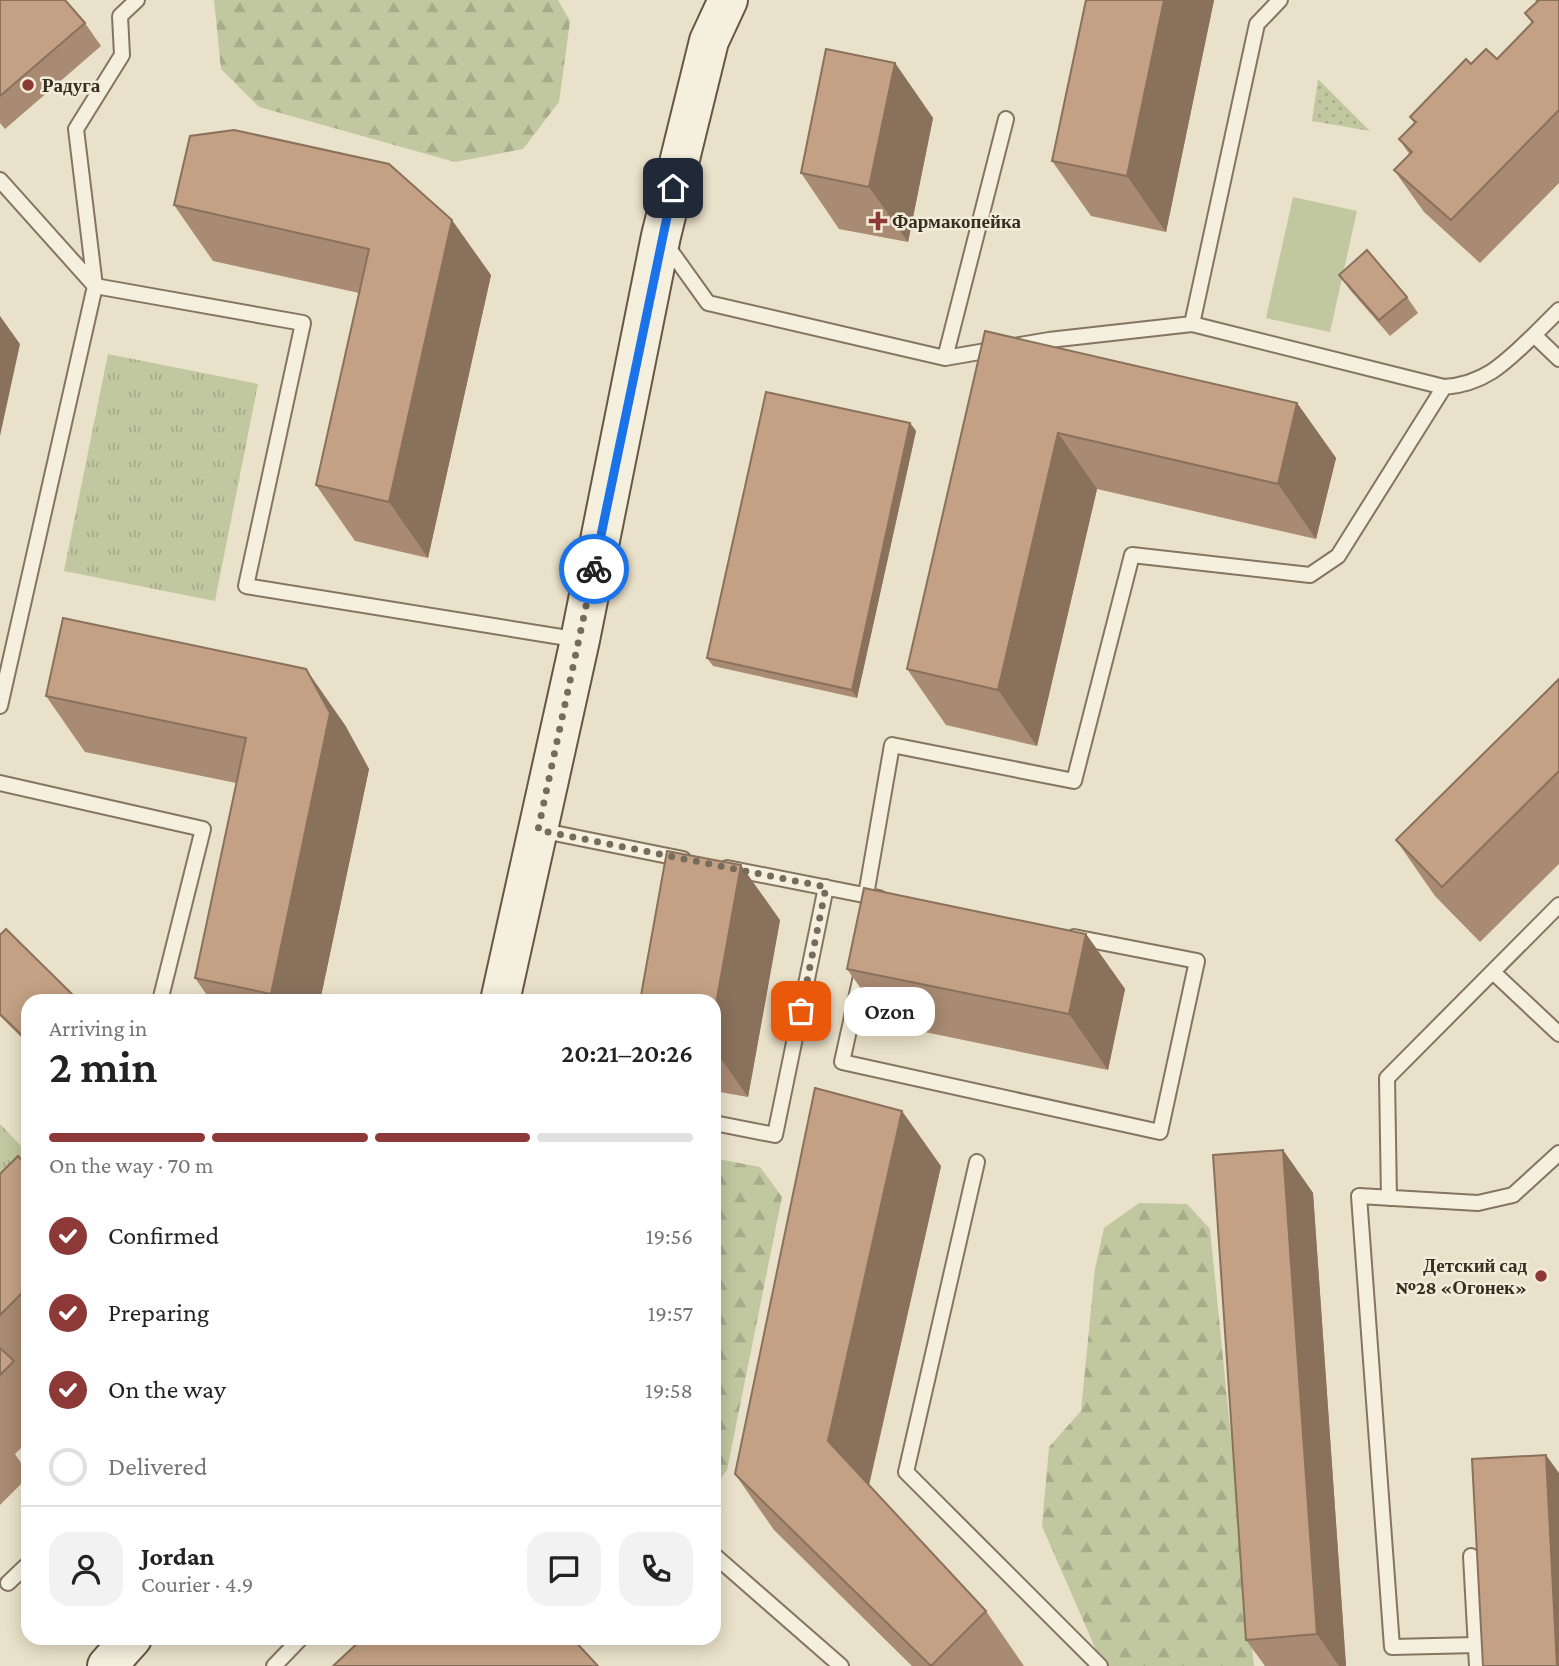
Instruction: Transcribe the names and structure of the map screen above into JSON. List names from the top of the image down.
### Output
{
  "places": {
    "other": ["Радуга", "Ozon", "Детский сад №28 «Огонек»"],
    "health": ["Фармакопейка"]
  },
  "page": {
    "bubble": "Ozon",
    "heading": ["2 min", "Arriving in", "20:21–20:26"],
    "panel": ["Jordan", "Courier · 4.9"],
    "bar": "On the way · 70 m",
    "list": [
      ["Confirmed", "19:56"],
      ["Preparing", "19:57"],
      ["On the way", "19:58"],
      "Delivered"
    ]
  }
}
